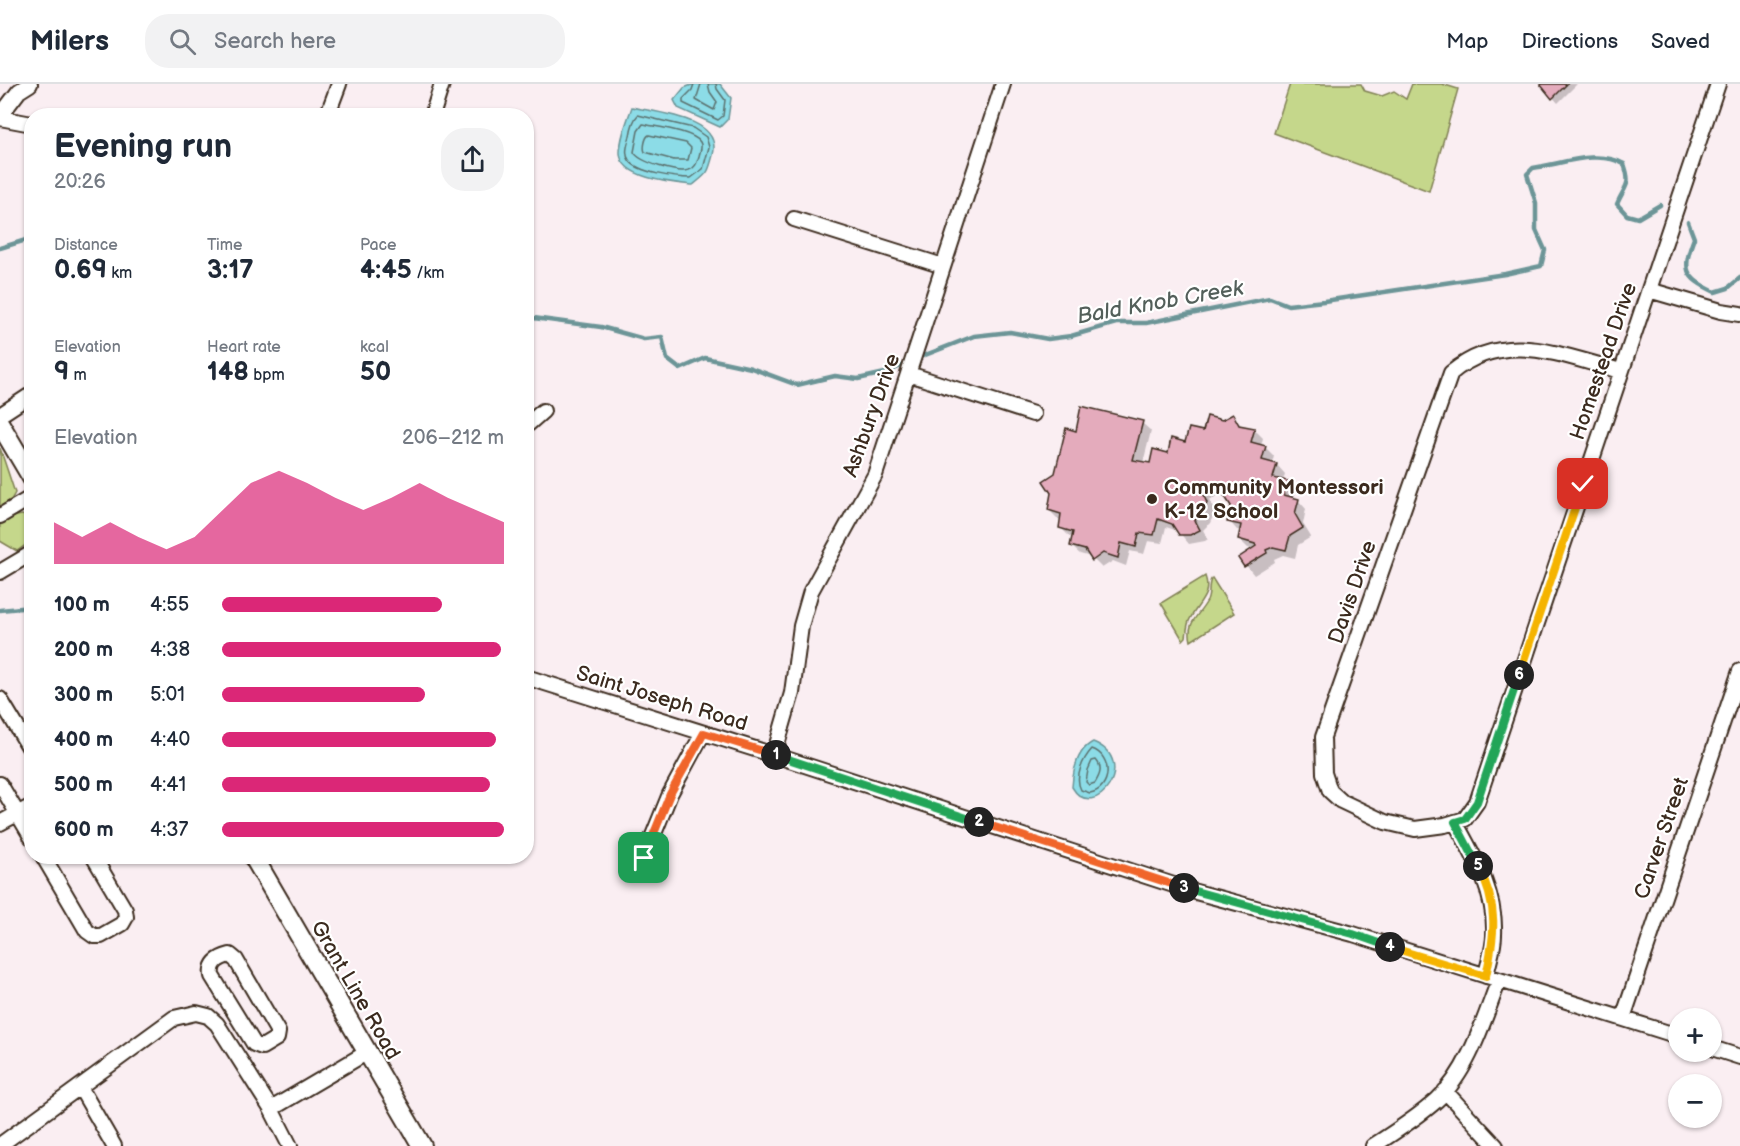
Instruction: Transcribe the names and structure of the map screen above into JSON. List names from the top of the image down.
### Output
{
  "streets": {
    "main road": ["Grant Line Road"],
    "street": [
      "Homestead Drive",
      "Ashbury Drive",
      "Davis Drive",
      "Saint Joseph Road",
      "Carver Street"
    ]
  },
  "crossings": [
    ["Homestead Drive", "Davis Drive"],
    ["Ashbury Drive", "Saint Joseph Road"],
    ["Saint Joseph Road", "Carver Street"]
  ],
  "water": ["Bald Knob Creek"],
  "places": ["Community Montessori K-12 School"],
  "page": {
    "header": "Milers",
    "search": "Search here",
    "nav": ["Map", "Directions", "Saved"],
    "heading": ["Evening run", "20:26"],
    "stats": [
      ["Distance", "0.69 km"],
      ["Time", "3:17"],
      ["Pace", "4:45 /km"],
      ["Elevation", "9 m"],
      ["Heart rate", "148 bpm"],
      ["kcal", "50"]
    ],
    "chart": ["Elevation", "206–212 m"],
    "list": [
      {
        "name": "100 m",
        "note": "4:55"
      },
      {
        "name": "200 m",
        "note": "4:38"
      },
      {
        "name": "300 m",
        "note": "5:01"
      },
      {
        "name": "400 m",
        "note": "4:40"
      },
      {
        "name": "500 m",
        "note": "4:41"
      },
      {
        "name": "600 m",
        "note": "4:37"
      }
    ],
    "pins": [
      "6",
      "1",
      "2",
      "5",
      "3",
      "4"
    ],
    "map_buttons": ["+", "−"]
  }
}
